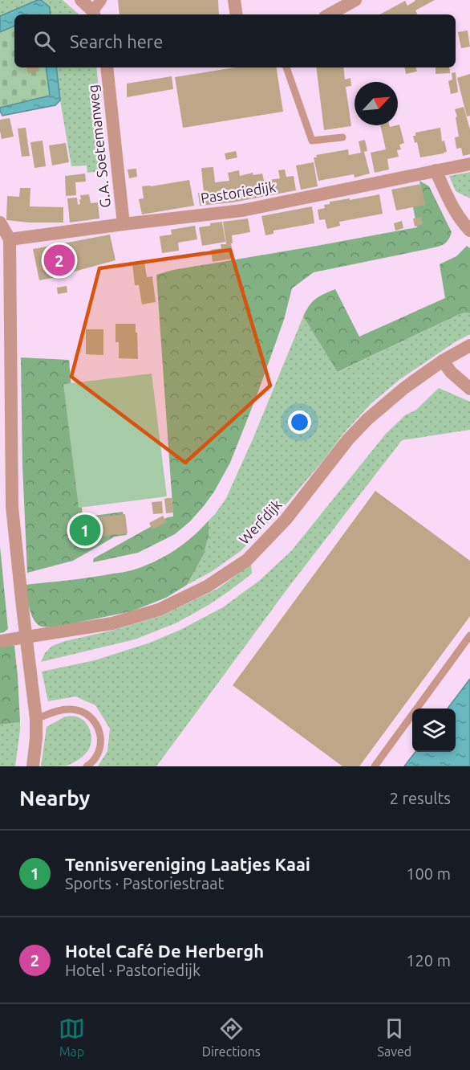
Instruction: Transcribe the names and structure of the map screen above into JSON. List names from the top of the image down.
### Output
{
  "streets": {
    "street": ["G.A. Soetemanweg", "Pastoriedijk", "Werfdijk"]
  },
  "crossings": [
    ["G.A. Soetemanweg", "Pastoriedijk"]
  ],
  "north": "top right",
  "page": {
    "search": "Search here",
    "pins": ["2", "1"],
    "heading": ["Nearby", "2 results"],
    "list": [
      {
        "mark": "1",
        "name": "Tennisvereniging Laatjes Kaai",
        "note": "Sports · Pastoriestraat",
        "value": "100 m"
      },
      {
        "mark": "2",
        "name": "Hotel Café De Herbergh",
        "note": "Hotel · Pastoriedijk",
        "value": "120 m"
      }
    ],
    "nav": ["Map", "Directions", "Saved"]
  }
}
